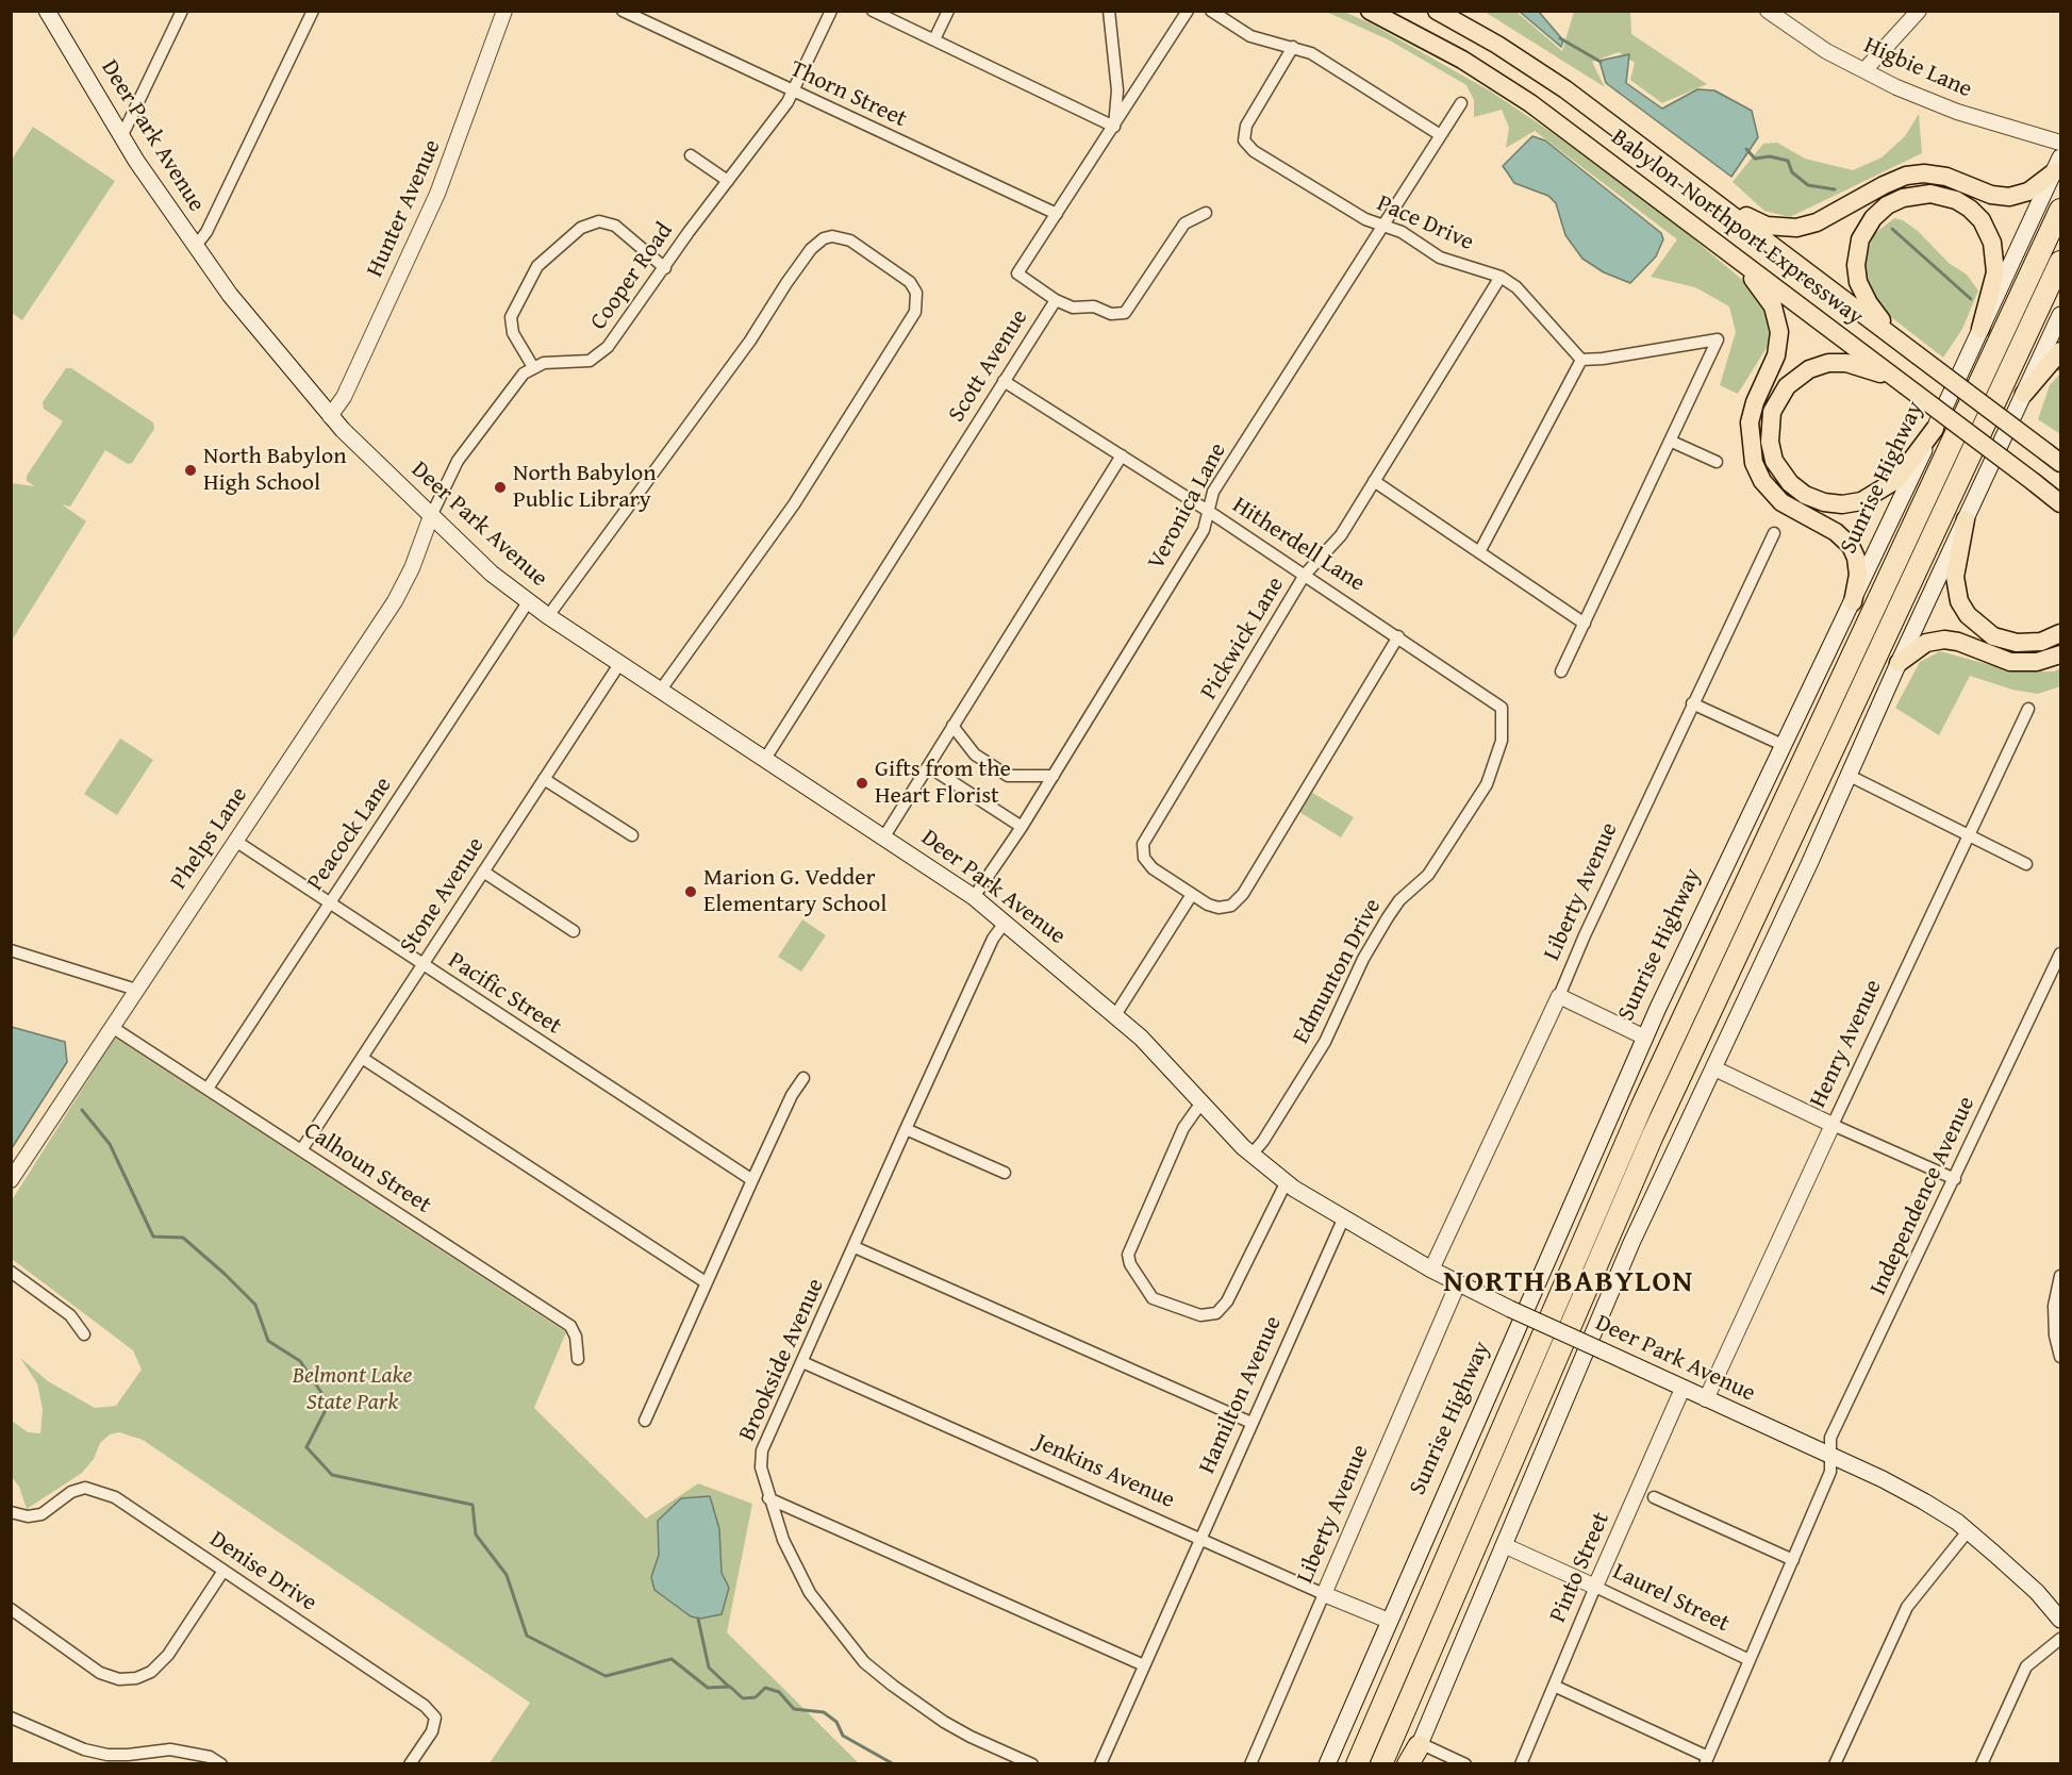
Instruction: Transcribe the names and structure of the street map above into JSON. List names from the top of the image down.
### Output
{
  "streets": {
    "highway": ["Sunrise Highway"],
    "main road": ["Deer Park Avenue", "Babylon-Northport Expressway"],
    "street": [
      "Higbie Lane",
      "Thorn Street",
      "Hunter Avenue",
      "Pace Drive",
      "Cooper Road",
      "Scott Avenue",
      "Veronica Lane",
      "Hitherdell Lane",
      "Pickwick Lane",
      "Peacock Lane",
      "Phelps Lane",
      "Liberty Avenue",
      "Stone Avenue",
      "Edmunton Drive",
      "Pacific Street",
      "Henry Avenue",
      "Calhoun Street",
      "Independence Avenue",
      "Brookside Avenue",
      "Hamilton Avenue",
      "Jenkins Avenue",
      "Pinto Street",
      "Denise Drive",
      "Laurel Street"
    ]
  },
  "crossings": [
    ["Thorn Street", "Cooper Road"],
    ["Thorn Street", "Scott Avenue"],
    ["Deer Park Avenue", "Hunter Avenue"],
    ["Deer Park Avenue", "Scott Avenue"],
    ["Deer Park Avenue", "Veronica Lane"],
    ["Deer Park Avenue", "Peacock Lane"],
    ["Deer Park Avenue", "Phelps Lane"],
    ["Deer Park Avenue", "Liberty Avenue"],
    ["Deer Park Avenue", "Stone Avenue"],
    ["Deer Park Avenue", "Edmunton Drive"],
    ["Deer Park Avenue", "Henry Avenue"],
    ["Deer Park Avenue", "Independence Avenue"],
    ["Deer Park Avenue", "Brookside Avenue"],
    ["Deer Park Avenue", "Hamilton Avenue"],
    ["Deer Park Avenue", "Pinto Street"],
    ["Pace Drive", "Veronica Lane"],
    ["Pace Drive", "Pickwick Lane"],
    ["Scott Avenue", "Hitherdell Lane"],
    ["Sunrise Highway", "Jenkins Avenue"],
    ["Veronica Lane", "Hitherdell Lane"],
    ["Hitherdell Lane", "Pickwick Lane"],
    ["Hitherdell Lane", "Edmunton Drive"],
    ["Peacock Lane", "Pacific Street"],
    ["Peacock Lane", "Calhoun Street"],
    ["Phelps Lane", "Pacific Street"],
    ["Phelps Lane", "Calhoun Street"],
    ["Liberty Avenue", "Jenkins Avenue"],
    ["Stone Avenue", "Pacific Street"],
    ["Stone Avenue", "Calhoun Street"],
    ["Independence Avenue", "Laurel Street"],
    ["Brookside Avenue", "Jenkins Avenue"],
    ["Hamilton Avenue", "Jenkins Avenue"],
    ["Pinto Street", "Laurel Street"]
  ],
  "districts": ["NORTH BABYLON"],
  "parks": ["Belmont Lake State Park"],
  "places": [
    "North Babylon High School",
    "North Babylon Public Library",
    "Gifts from the Heart Florist",
    "Marion G. Vedder Elementary School"
  ]
}
